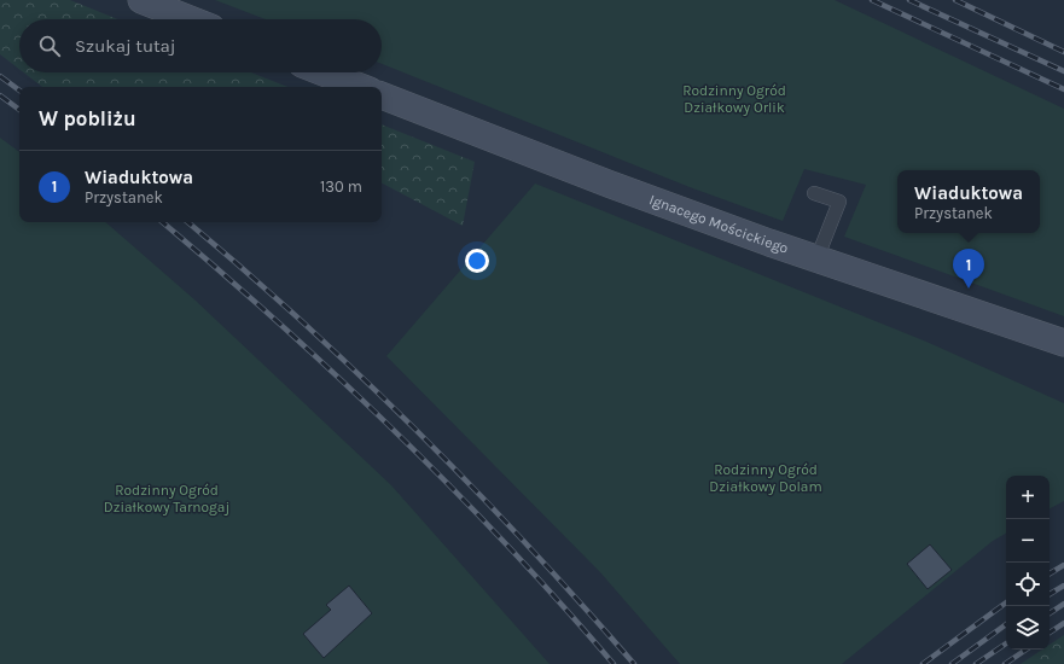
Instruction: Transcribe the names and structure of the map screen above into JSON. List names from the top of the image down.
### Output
{
  "streets": {
    "street": ["Ignacego Mościckiego"]
  },
  "parks": ["Rodzinny Ogród Działkowy Orlik", "Rodzinny Ogród Działkowy Dolam", "Rodzinny Ogród Działkowy Tarnogaj"],
  "page": {
    "search": "Szukaj tutaj",
    "heading": "W pobliżu",
    "list": [
      {
        "mark": "1",
        "name": "Wiaduktowa",
        "note": "Przystanek",
        "value": "130 m"
      }
    ],
    "popup": ["Wiaduktowa", "Przystanek"],
    "pins": "1",
    "map_buttons": ["+", "−"]
  }
}
